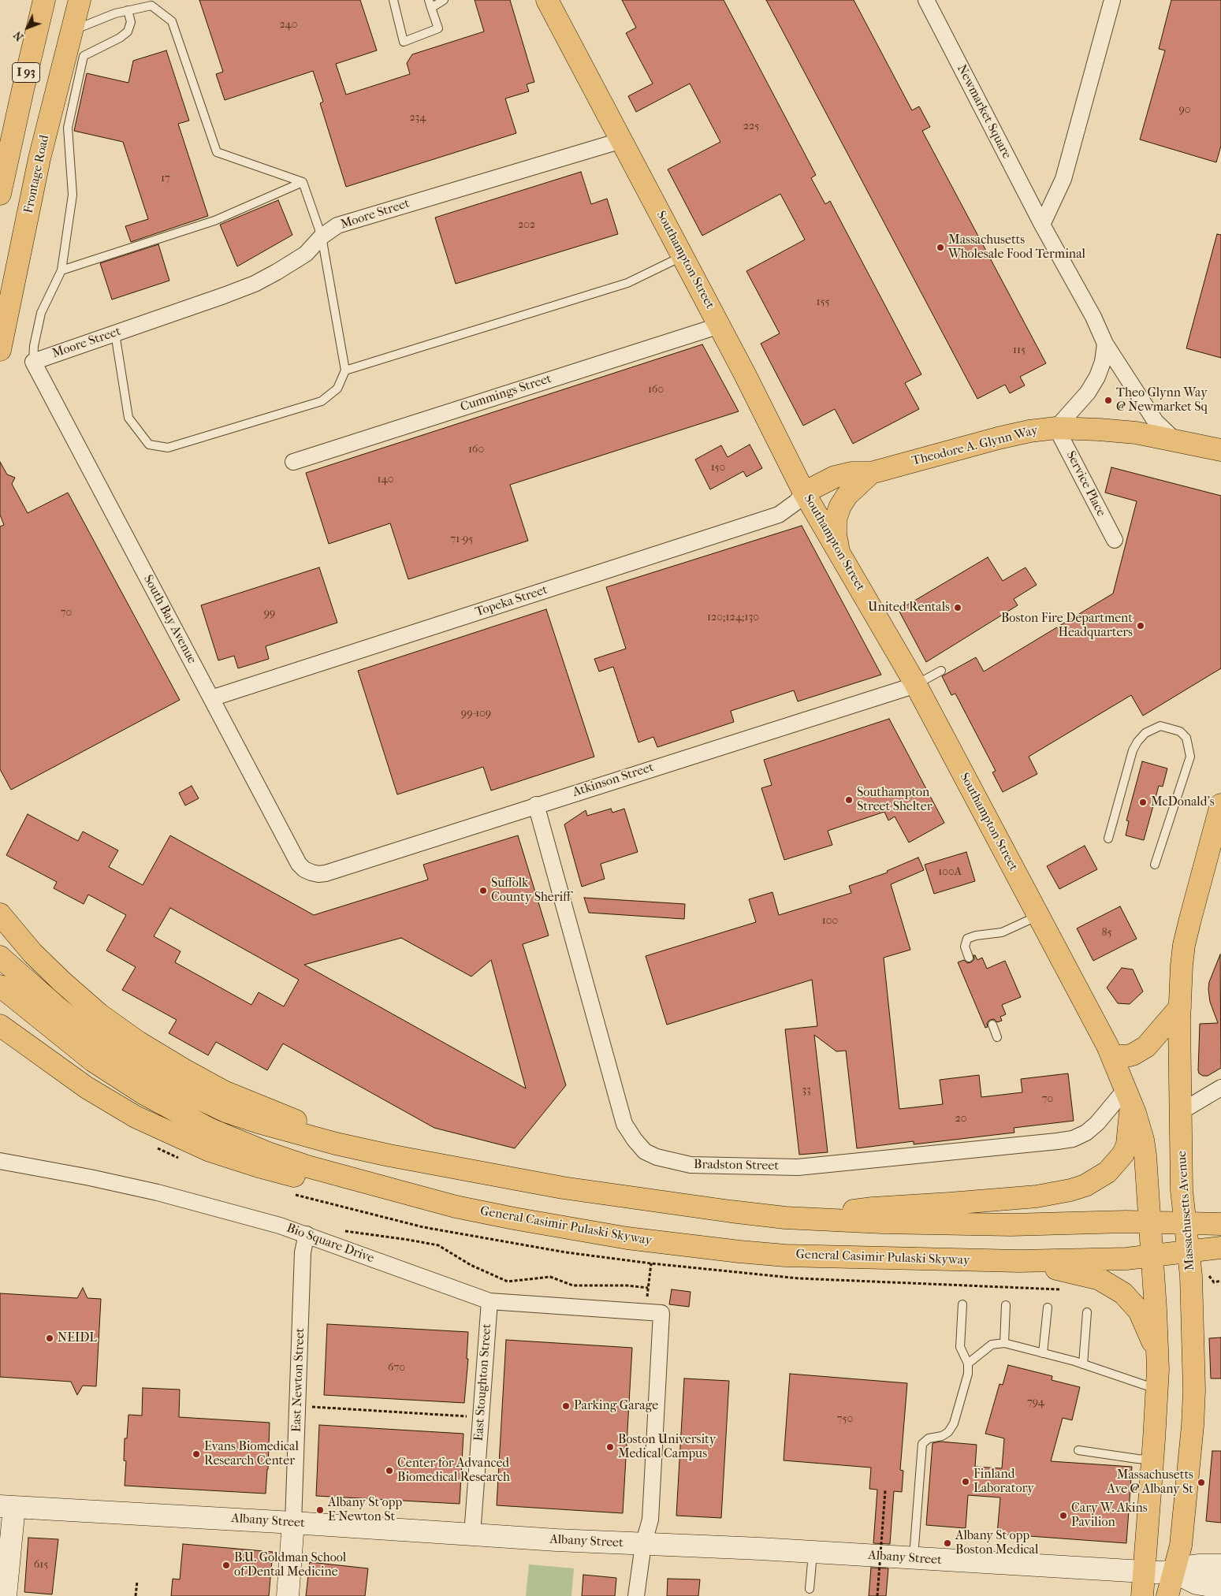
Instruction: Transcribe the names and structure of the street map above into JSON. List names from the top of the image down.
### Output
{
  "streets": {
    "main road": [
      "I 93",
      "Frontage Road",
      "Southampton Street",
      "Theodore A. Glynn Way",
      "Massachusetts Avenue",
      "General Casimir Pulaski Skyway",
      "East Newton Street",
      "Albany Street"
    ],
    "street": [
      "Newmarket Square",
      "Moore Street",
      "Cummings Street",
      "Service Place",
      "Topeka Street",
      "South Bay Avenue",
      "Atkinson Street",
      "Bradston Street",
      "Bio Square Drive",
      "East Stoughton Street"
    ]
  },
  "crossings": [
    ["Newmarket Square", "Theodore A. Glynn Way"],
    ["Moore Street", "Southampton Street"],
    ["Moore Street", "South Bay Avenue"],
    ["Southampton Street", "Cummings Street"],
    ["Southampton Street", "Topeka Street"],
    ["Southampton Street", "Atkinson Street"],
    ["Southampton Street", "Bradston Street"],
    ["Theodore A. Glynn Way", "Service Place"],
    ["Topeka Street", "South Bay Avenue"],
    ["South Bay Avenue", "Atkinson Street"],
    ["Atkinson Street", "Bradston Street"],
    ["Massachusetts Avenue", "General Casimir Pulaski Skyway"],
    ["Massachusetts Avenue", "Albany Street"],
    ["Bio Square Drive", "East Newton Street"],
    ["Bio Square Drive", "East Stoughton Street"],
    ["Bio Square Drive", "Albany Street"],
    ["East Newton Street", "Albany Street"],
    ["East Stoughton Street", "Albany Street"]
  ],
  "places": [
    "Massachusetts Wholesale Food Terminal",
    "Theo Glynn Way @ Newmarket Sq",
    "United Rentals",
    "Boston Fire Department Headquarters",
    "Southampton Street Shelter",
    "McDonald's",
    "Suffolk County Sheriff",
    "NEIDL",
    "Parking Garage",
    "Boston University Medical Campus",
    "Evans Biomedical Research Center",
    "Center for Advanced Biomedical Research",
    "Finland Laboratory",
    "Massachusetts Ave @ Albany St",
    "Albany St opp E Newton St",
    "Cary W. Akins Pavilion",
    "Albany St opp Boston Medical",
    "B.U. Goldman School of Dental Medicine"
  ],
  "house_numbers": [
    "240",
    "90",
    "234",
    "225",
    "17",
    "202",
    "155",
    "115",
    "160",
    "160",
    "150",
    "140",
    "71-95",
    "70",
    "99",
    "120;124;130",
    "99-109",
    "100A",
    "100",
    "85",
    "33",
    "70",
    "20",
    "670",
    "794",
    "750",
    "615"
  ],
  "north": "bottom left"
}
